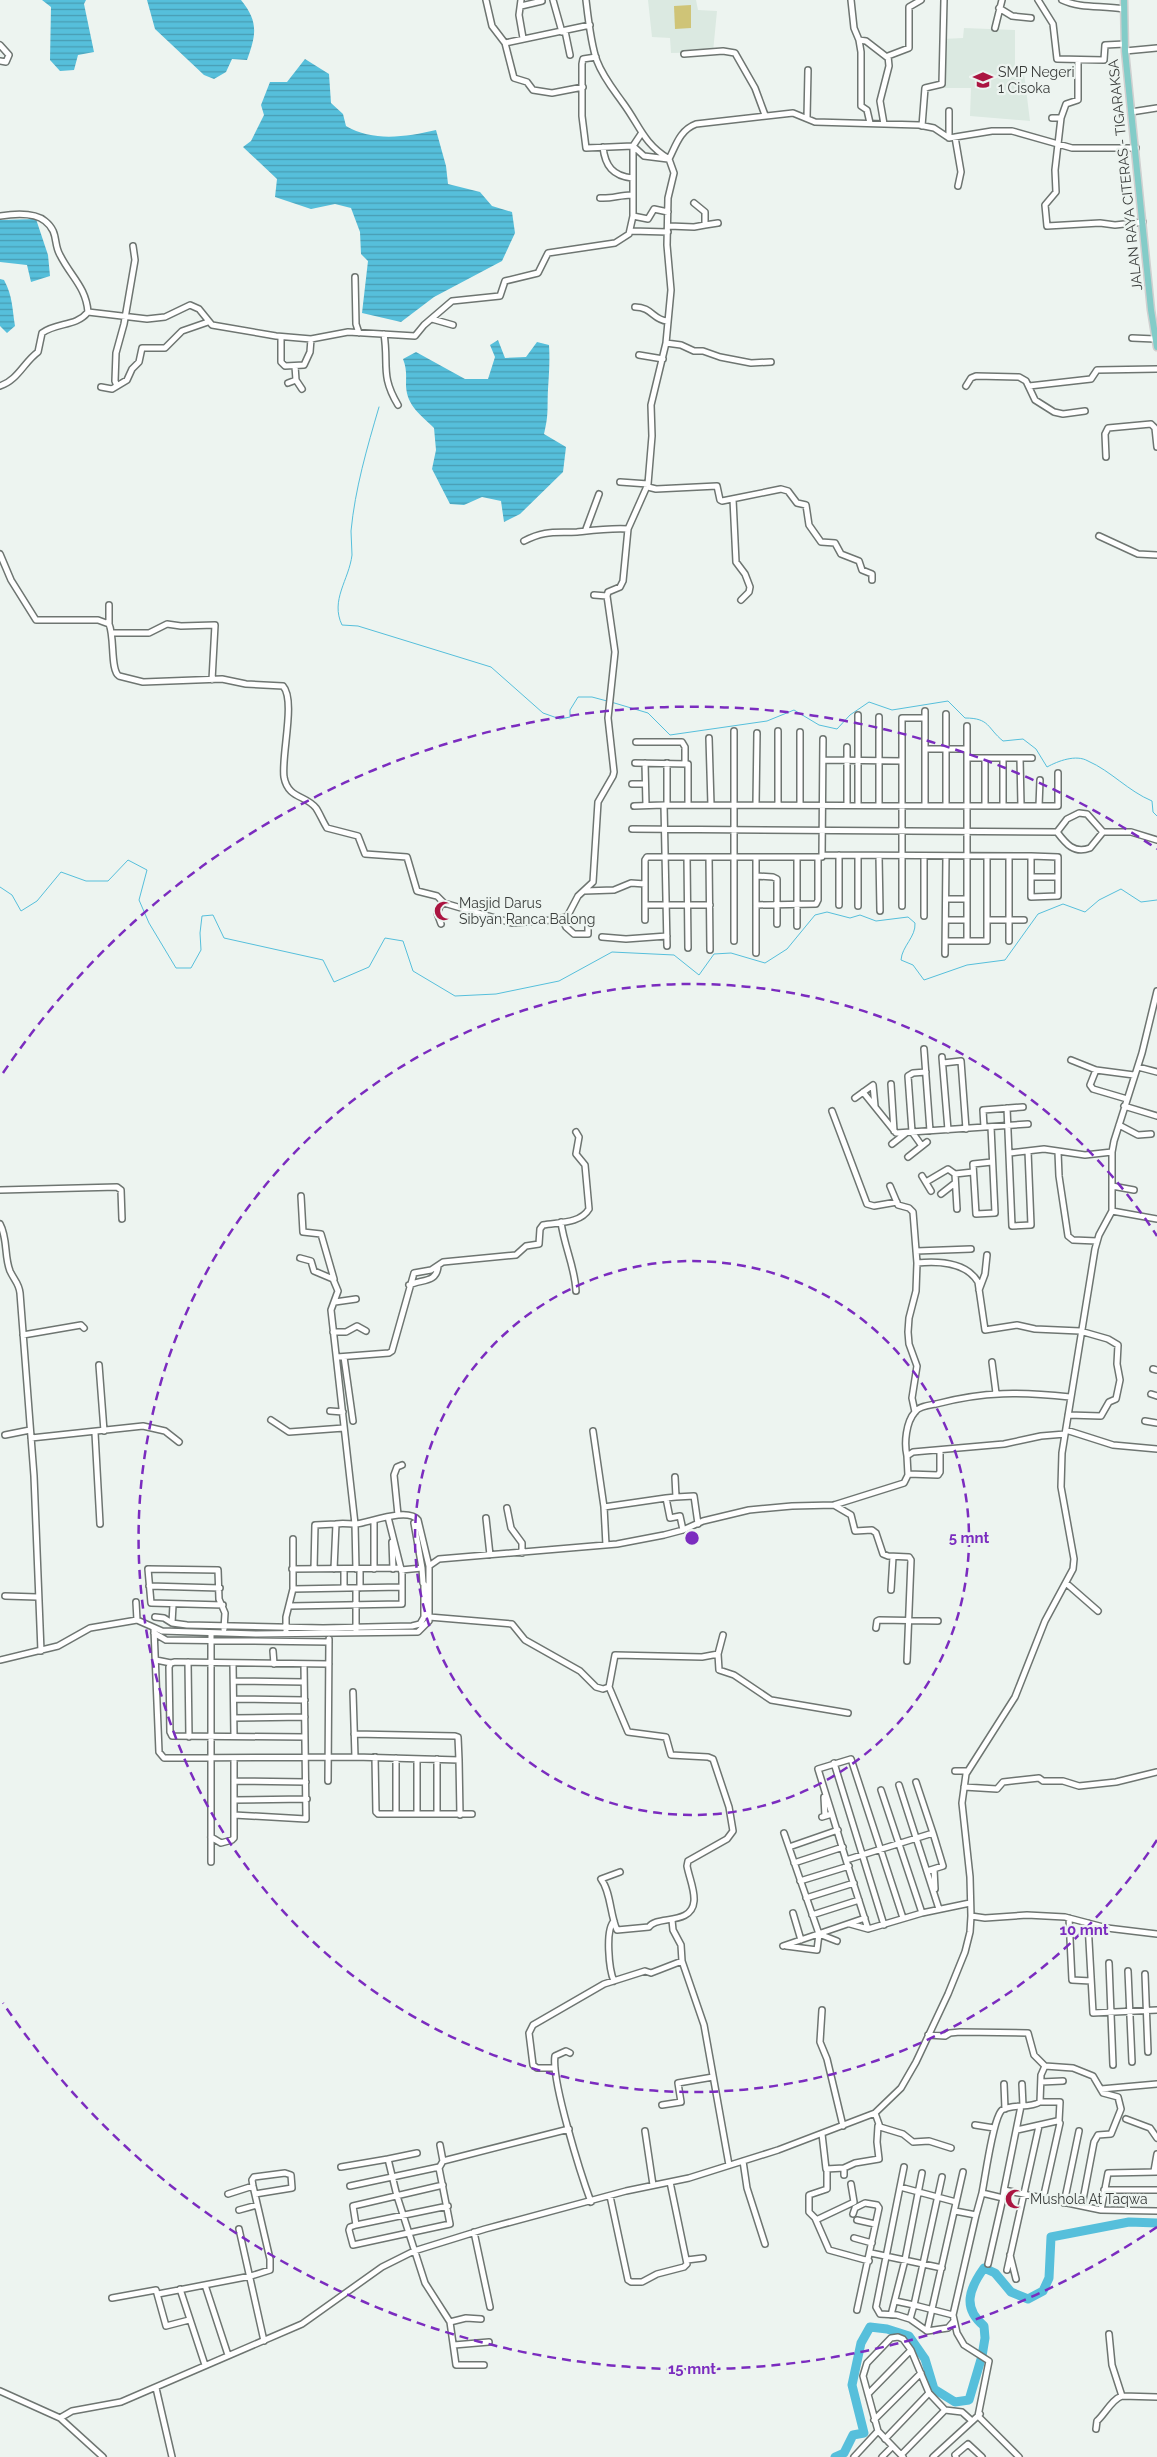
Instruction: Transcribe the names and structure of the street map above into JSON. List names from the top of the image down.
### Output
{
  "streets": {
    "main road": ["JALAN RAYA CITERAS - TIGARAKSA"]
  },
  "places": {
    "school or university": ["SMP Negeri 1 Cisoka"],
    "mosque": ["Masjid Darus Sibyan Ranca Balong", "Mushola At Taqwa"]
  },
  "rings": ["5 mnt", "10 mnt", "15 mnt"]
}
